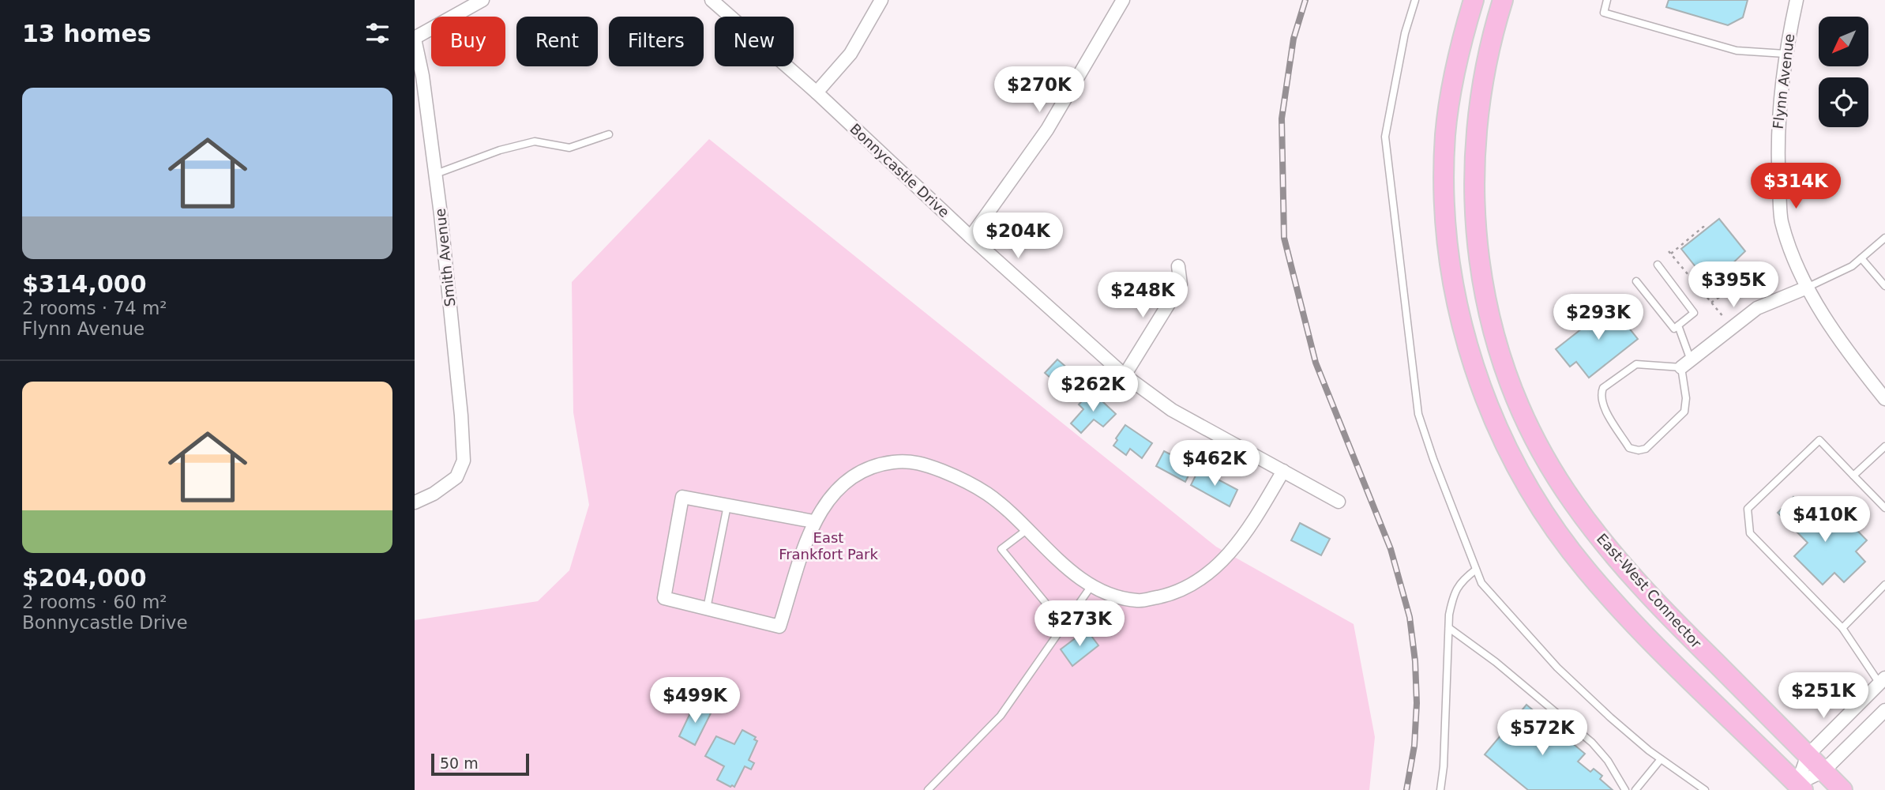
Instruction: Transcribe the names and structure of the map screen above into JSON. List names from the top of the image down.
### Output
{
  "streets": {
    "main road": ["East-West Connector"],
    "street": ["Flynn Avenue", "Bonnycastle Drive", "Smith Avenue"]
  },
  "parks": ["East Frankfort Park"],
  "scale_bar": "50 m",
  "north": "bottom left",
  "page": {
    "heading": "13 homes",
    "chip": [
      "Buy",
      "Rent",
      "Filters",
      "New"
    ],
    "list": [
      {
        "name": "$314,000",
        "note": "2 rooms · 74 m² · Flynn Avenue"
      },
      {
        "name": "$204,000",
        "note": "2 rooms · 60 m² · Bonnycastle Drive"
      }
    ],
    "price": [
      "$270K",
      "$314K",
      "$204K",
      "$395K",
      "$248K",
      "$293K",
      "$262K",
      "$462K",
      "$410K",
      "$273K",
      "$251K",
      "$499K",
      "$572K"
    ],
    "scale": "50 m"
  }
}
